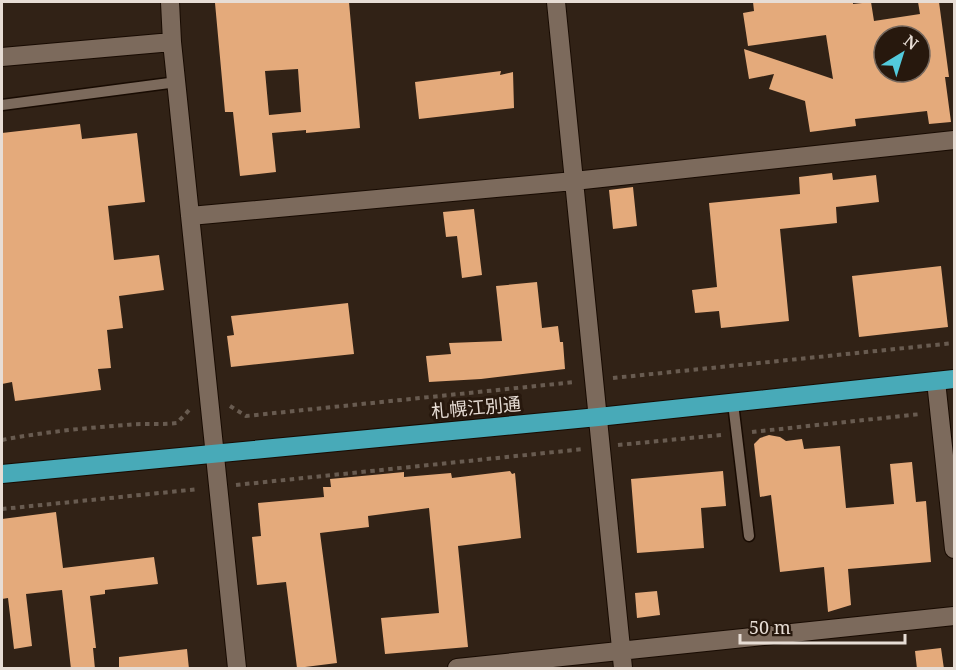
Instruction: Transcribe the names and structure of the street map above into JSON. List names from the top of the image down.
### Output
{
  "streets": {
    "highway": ["札幌江別通"]
  },
  "scale_bar": "50 m",
  "north": "top right"
}
